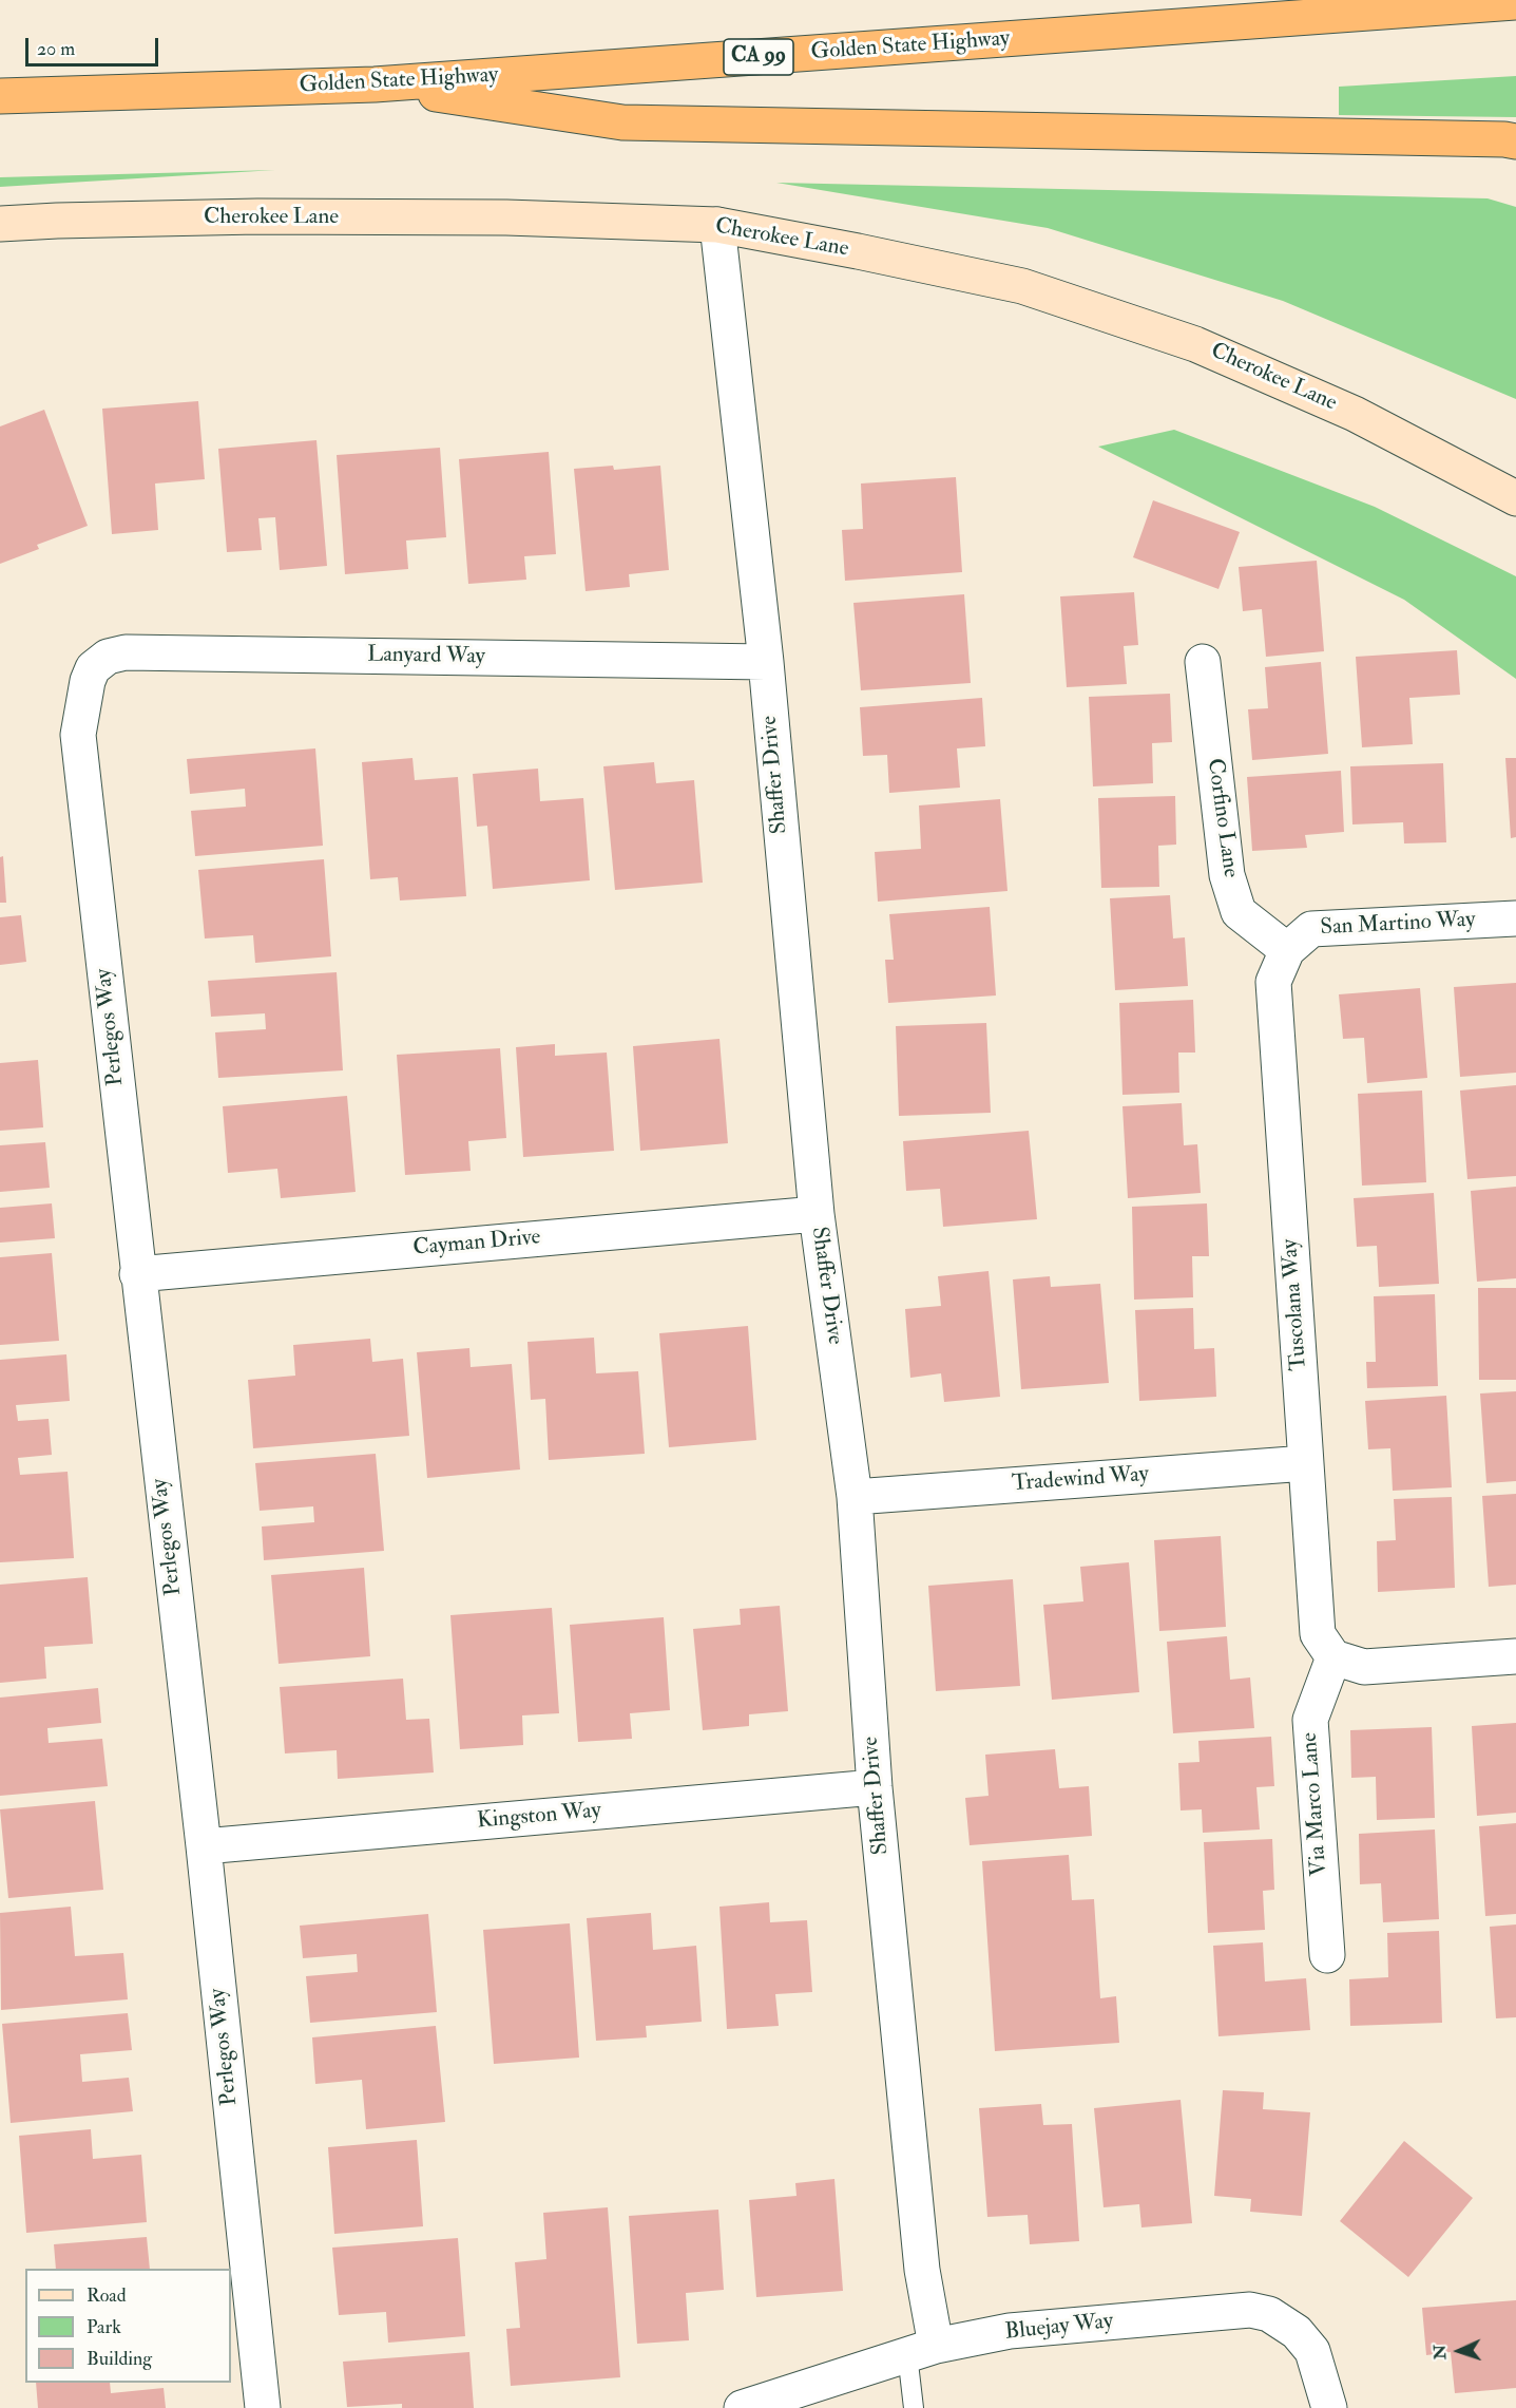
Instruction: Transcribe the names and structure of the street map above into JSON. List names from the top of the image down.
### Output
{
  "streets": {
    "highway": ["Golden State Highway", "CA 99"],
    "main road": ["Cherokee Lane"],
    "street": [
      "Lanyard Way",
      "Shaffer Drive",
      "Corfino Lane",
      "San Martino Way",
      "Perlegos Way",
      "Cayman Drive",
      "Tuscolana Way",
      "Tradewind Way",
      "Via Marco Lane",
      "Kingston Way",
      "Bluejay Way"
    ]
  },
  "crossings": [
    ["Cherokee Lane", "Shaffer Drive"],
    ["Lanyard Way", "Shaffer Drive"],
    ["Lanyard Way", "Perlegos Way"],
    ["Shaffer Drive", "Cayman Drive"],
    ["Shaffer Drive", "Tradewind Way"],
    ["Shaffer Drive", "Kingston Way"],
    ["Shaffer Drive", "Bluejay Way"],
    ["Corfino Lane", "San Martino Way"],
    ["Corfino Lane", "Tuscolana Way"],
    ["San Martino Way", "Tuscolana Way"],
    ["Perlegos Way", "Cayman Drive"],
    ["Perlegos Way", "Kingston Way"],
    ["Tuscolana Way", "Tradewind Way"],
    ["Tuscolana Way", "Via Marco Lane"]
  ],
  "legend": ["Road", "Park", "Building"],
  "scale_bar": "20 m",
  "north": "left"
}
